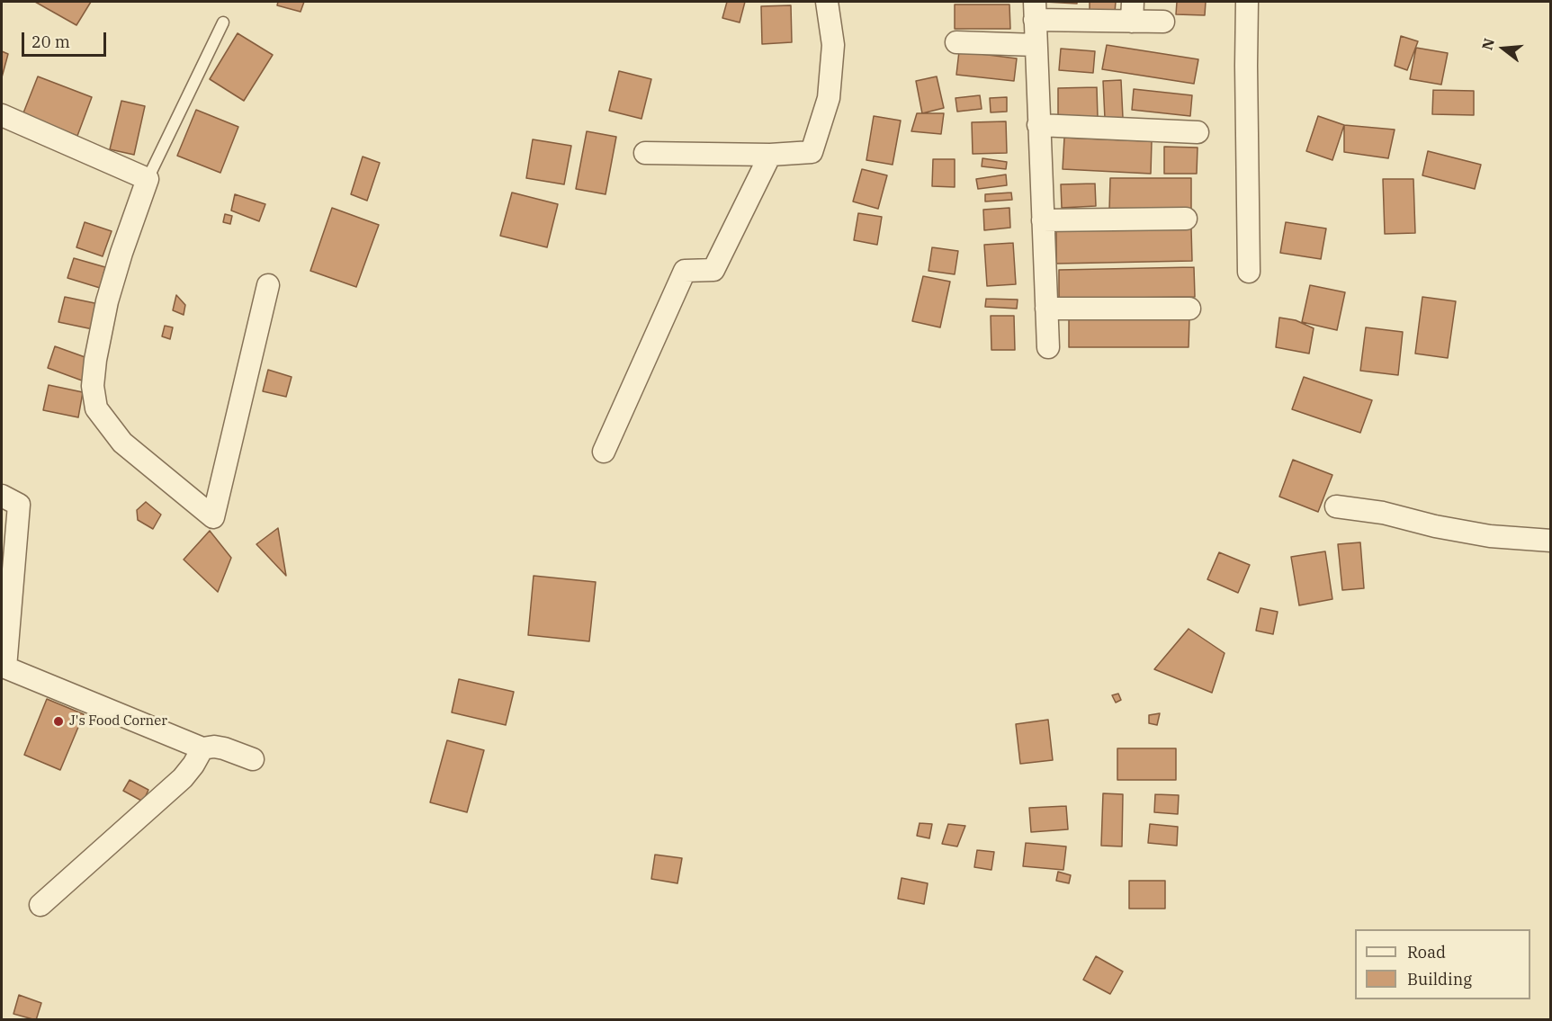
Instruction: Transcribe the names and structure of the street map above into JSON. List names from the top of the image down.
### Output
{
  "places": ["J's Food Corner"],
  "legend": ["Road", "Building"],
  "scale_bar": "20 m",
  "north": "left"
}
